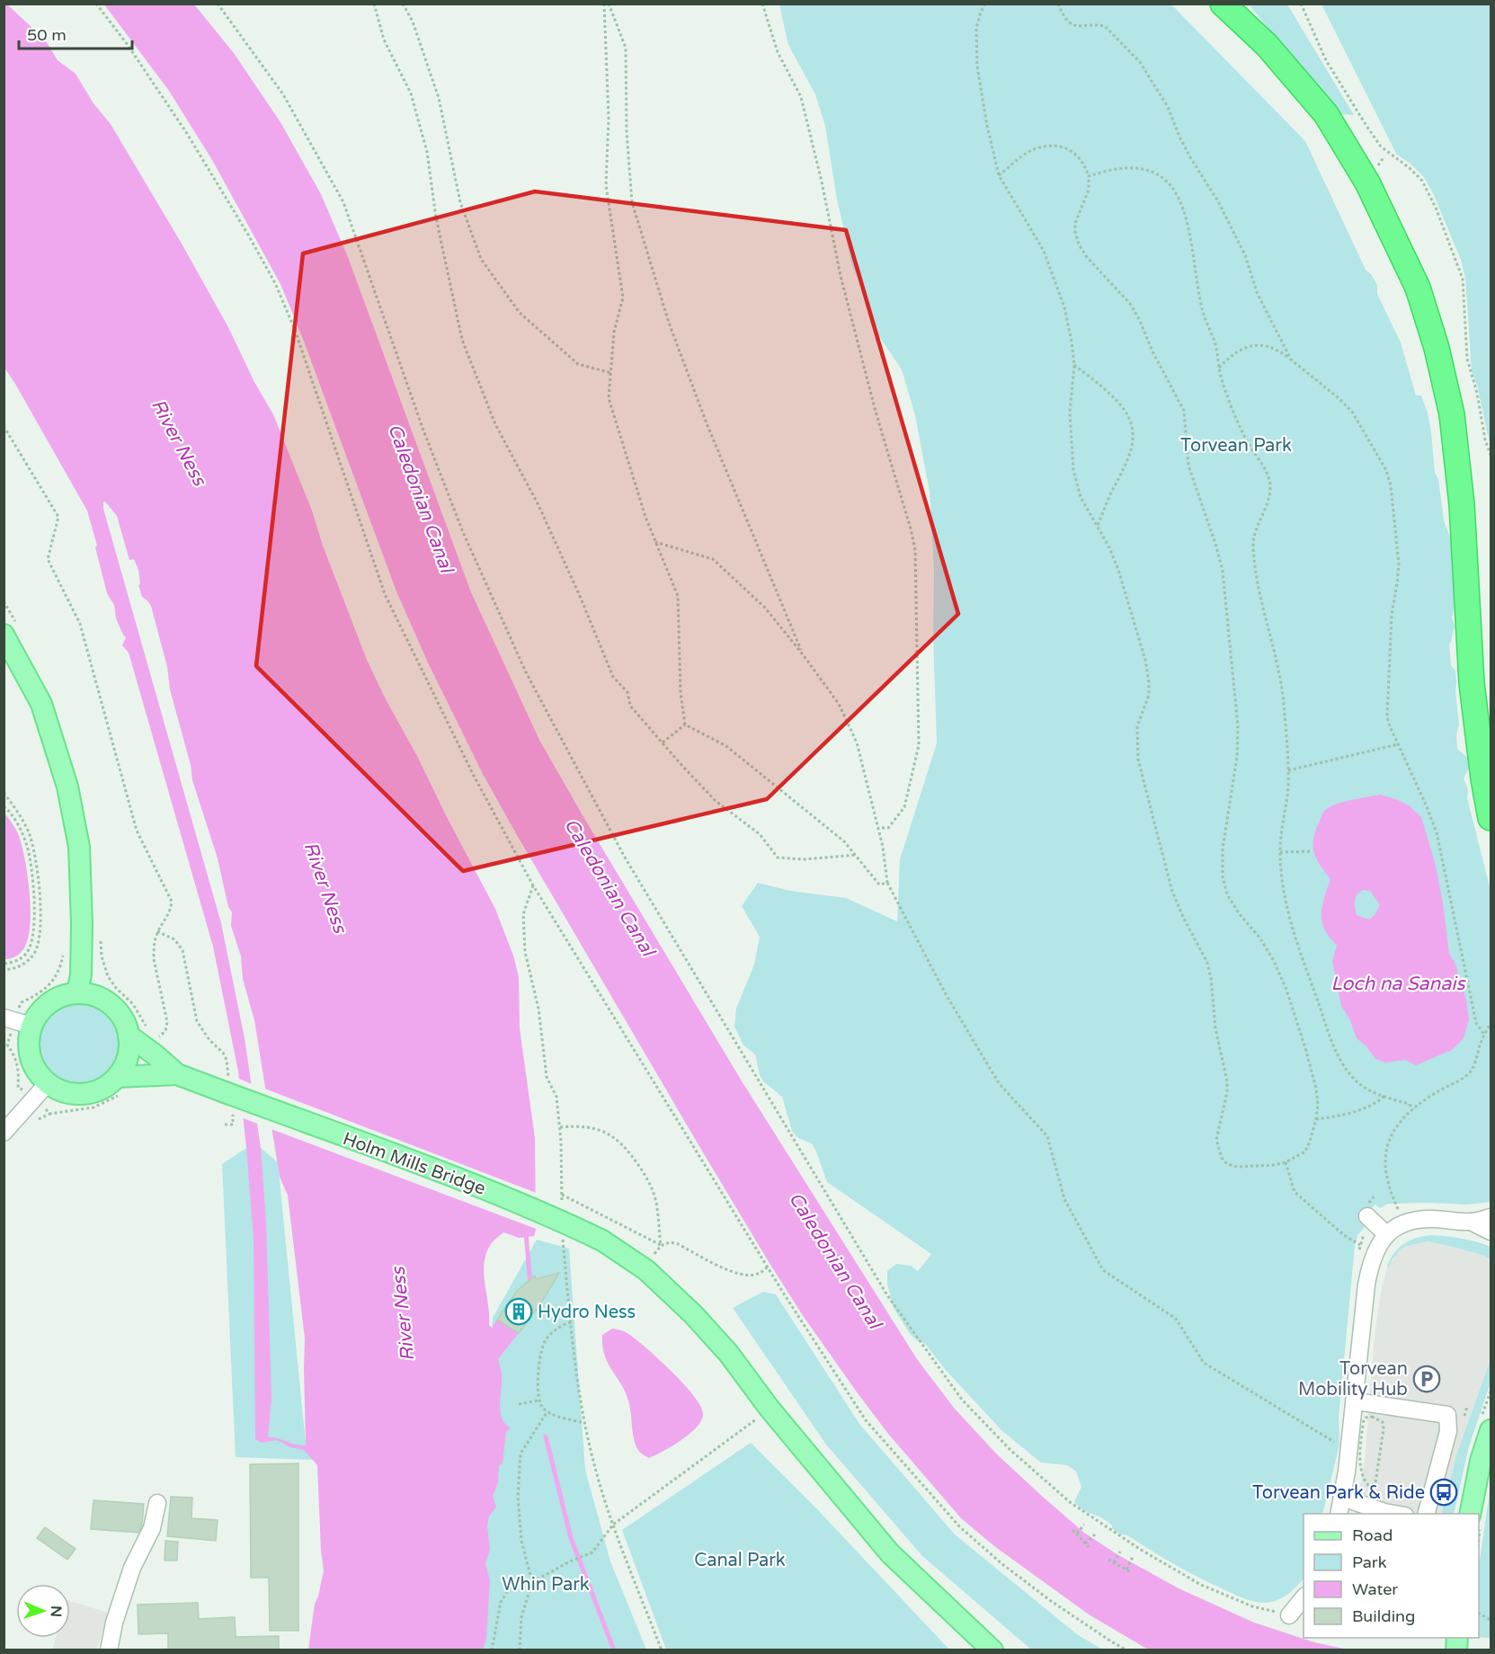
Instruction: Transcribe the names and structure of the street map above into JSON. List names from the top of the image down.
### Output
{
  "streets": {
    "main road": ["Holm Mills Bridge"]
  },
  "water": ["River Ness", "Caledonian Canal", "Loch na Sanais"],
  "parks": ["Torvean Park", "Canal Park", "Whin Park"],
  "places": {
    "building": ["Hydro Ness"],
    "parking": ["Torvean Mobility Hub"],
    "bus stop": ["Torvean Park & Ride"]
  },
  "legend": [
    "Road",
    "Park",
    "Water",
    "Building"
  ],
  "scale_bar": "50 m",
  "north": "right"
}
